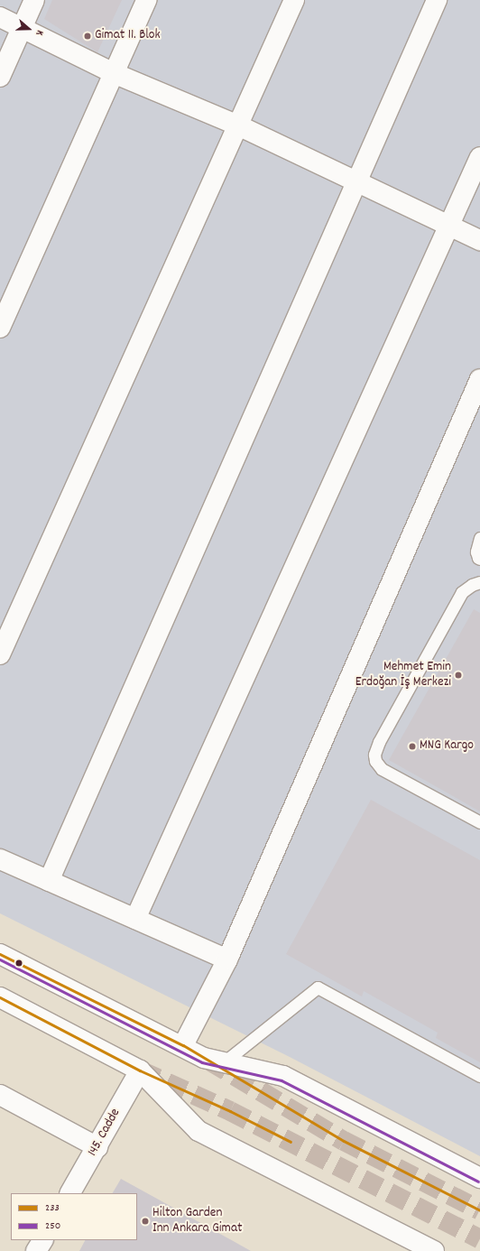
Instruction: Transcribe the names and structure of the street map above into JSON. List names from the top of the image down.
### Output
{
  "streets": {
    "street": ["145. Cadde"]
  },
  "places": [
    "Gimat 11. Blok",
    "Mehmet Emin Erdoğan İş Merkezi",
    "MNG Kargo",
    "Hilton Garden Inn Ankara Gimat"
  ],
  "lines": ["transit line 233", "transit line 250"],
  "legend": ["233", "250"],
  "north": "right"
}
